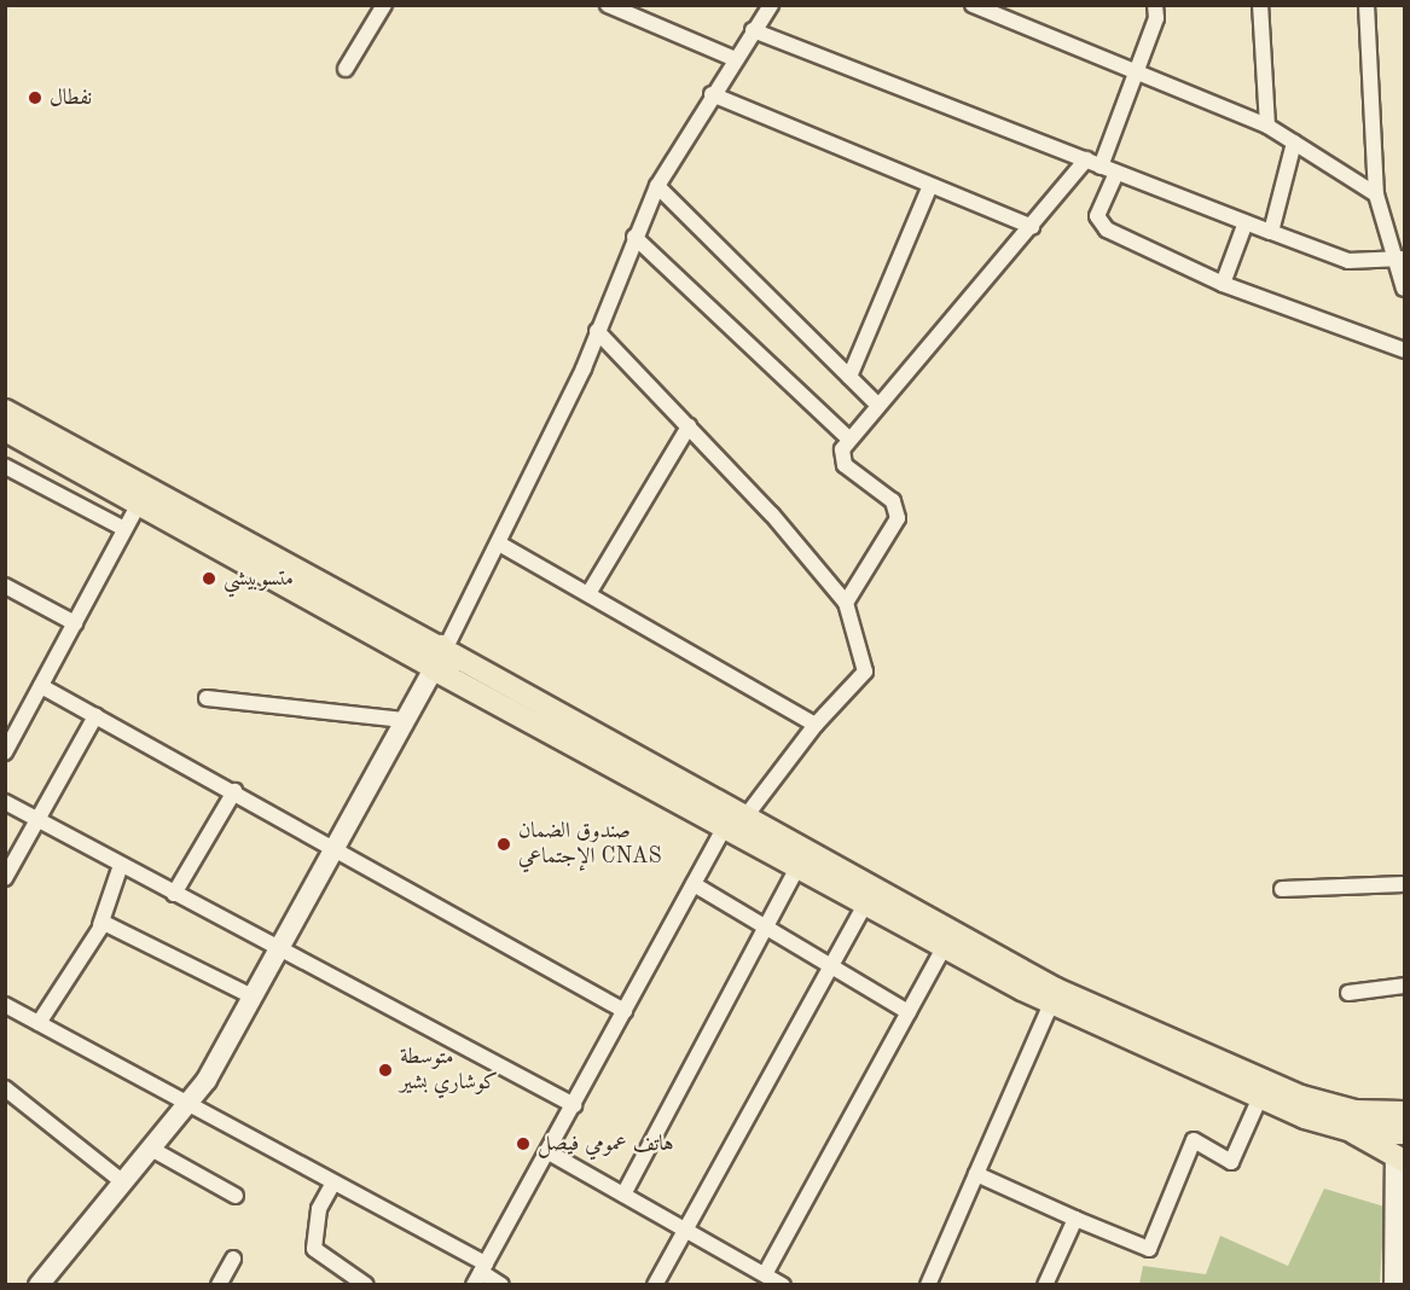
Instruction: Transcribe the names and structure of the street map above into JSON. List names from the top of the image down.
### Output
{
  "places": [
    "نفطال",
    "متسوبيشي",
    "صندوق الضمان الإجتماعي CNAS",
    "متوسطة كوشاري بشير",
    "هاتف عمومي فيصل"
  ]
}
